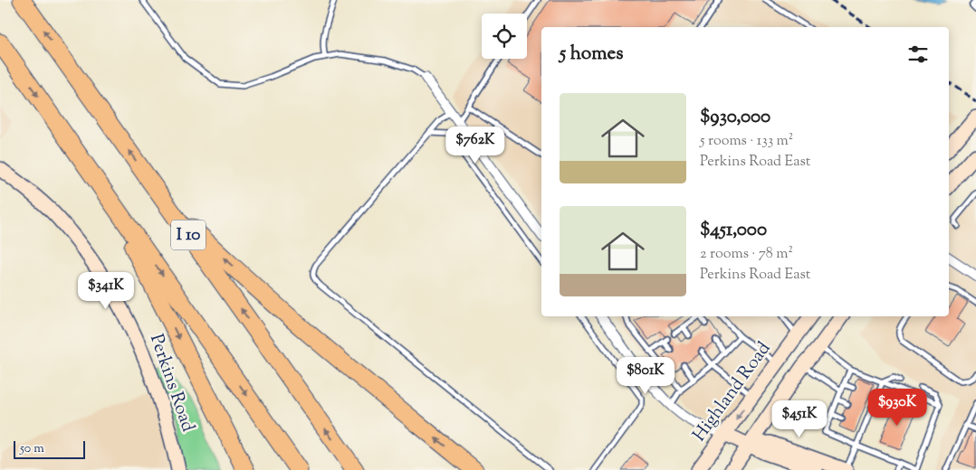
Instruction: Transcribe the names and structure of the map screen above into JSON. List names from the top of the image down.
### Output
{
  "streets": {
    "highway": ["I 10"],
    "main road": ["Perkins Road", "Highland Road"]
  },
  "scale_bar": "50 m",
  "page": {
    "heading": "5 homes",
    "list": [
      {
        "name": "$930,000",
        "note": "5 rooms · 133 m² · Perkins Road East"
      },
      {
        "name": "$451,000",
        "note": "2 rooms · 78 m² · Perkins Road East"
      }
    ],
    "price": [
      "$762K",
      "$341K",
      "$801K",
      "$930K",
      "$451K"
    ],
    "scale": "50 m"
  }
}
